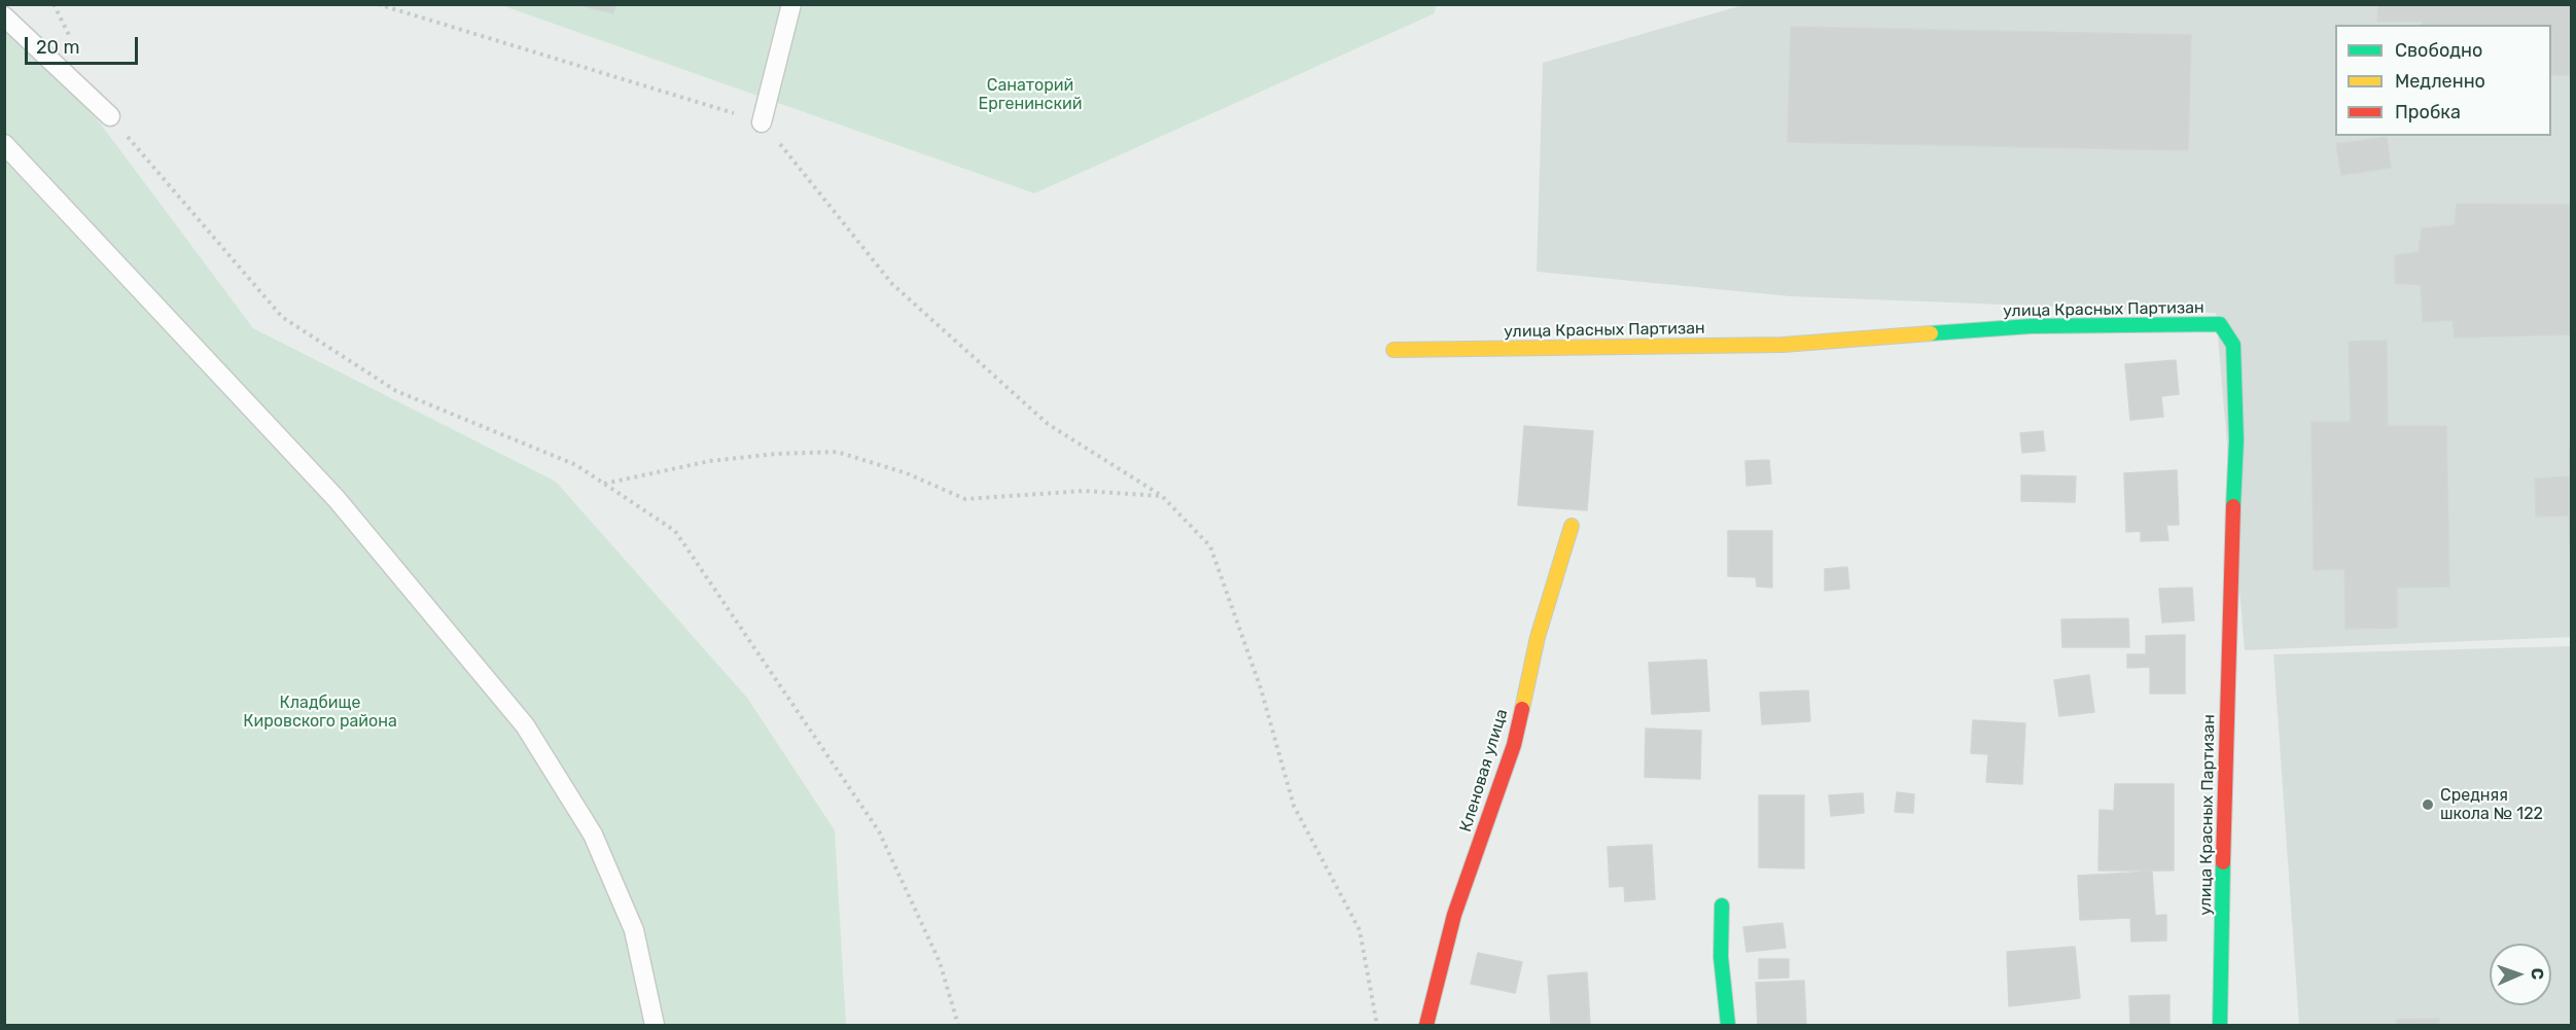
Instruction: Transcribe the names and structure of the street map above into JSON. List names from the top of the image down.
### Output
{
  "streets": {
    "street": ["улица Красных Партизан", "Кленовая улица"]
  },
  "parks": ["Санаторий Ергенинский", "Кладбище Кировского района"],
  "places": ["Средняя школа № 122"],
  "legend": ["Свободно", "Медленно", "Пробка"],
  "scale_bar": "20 m",
  "north": "right"
}
